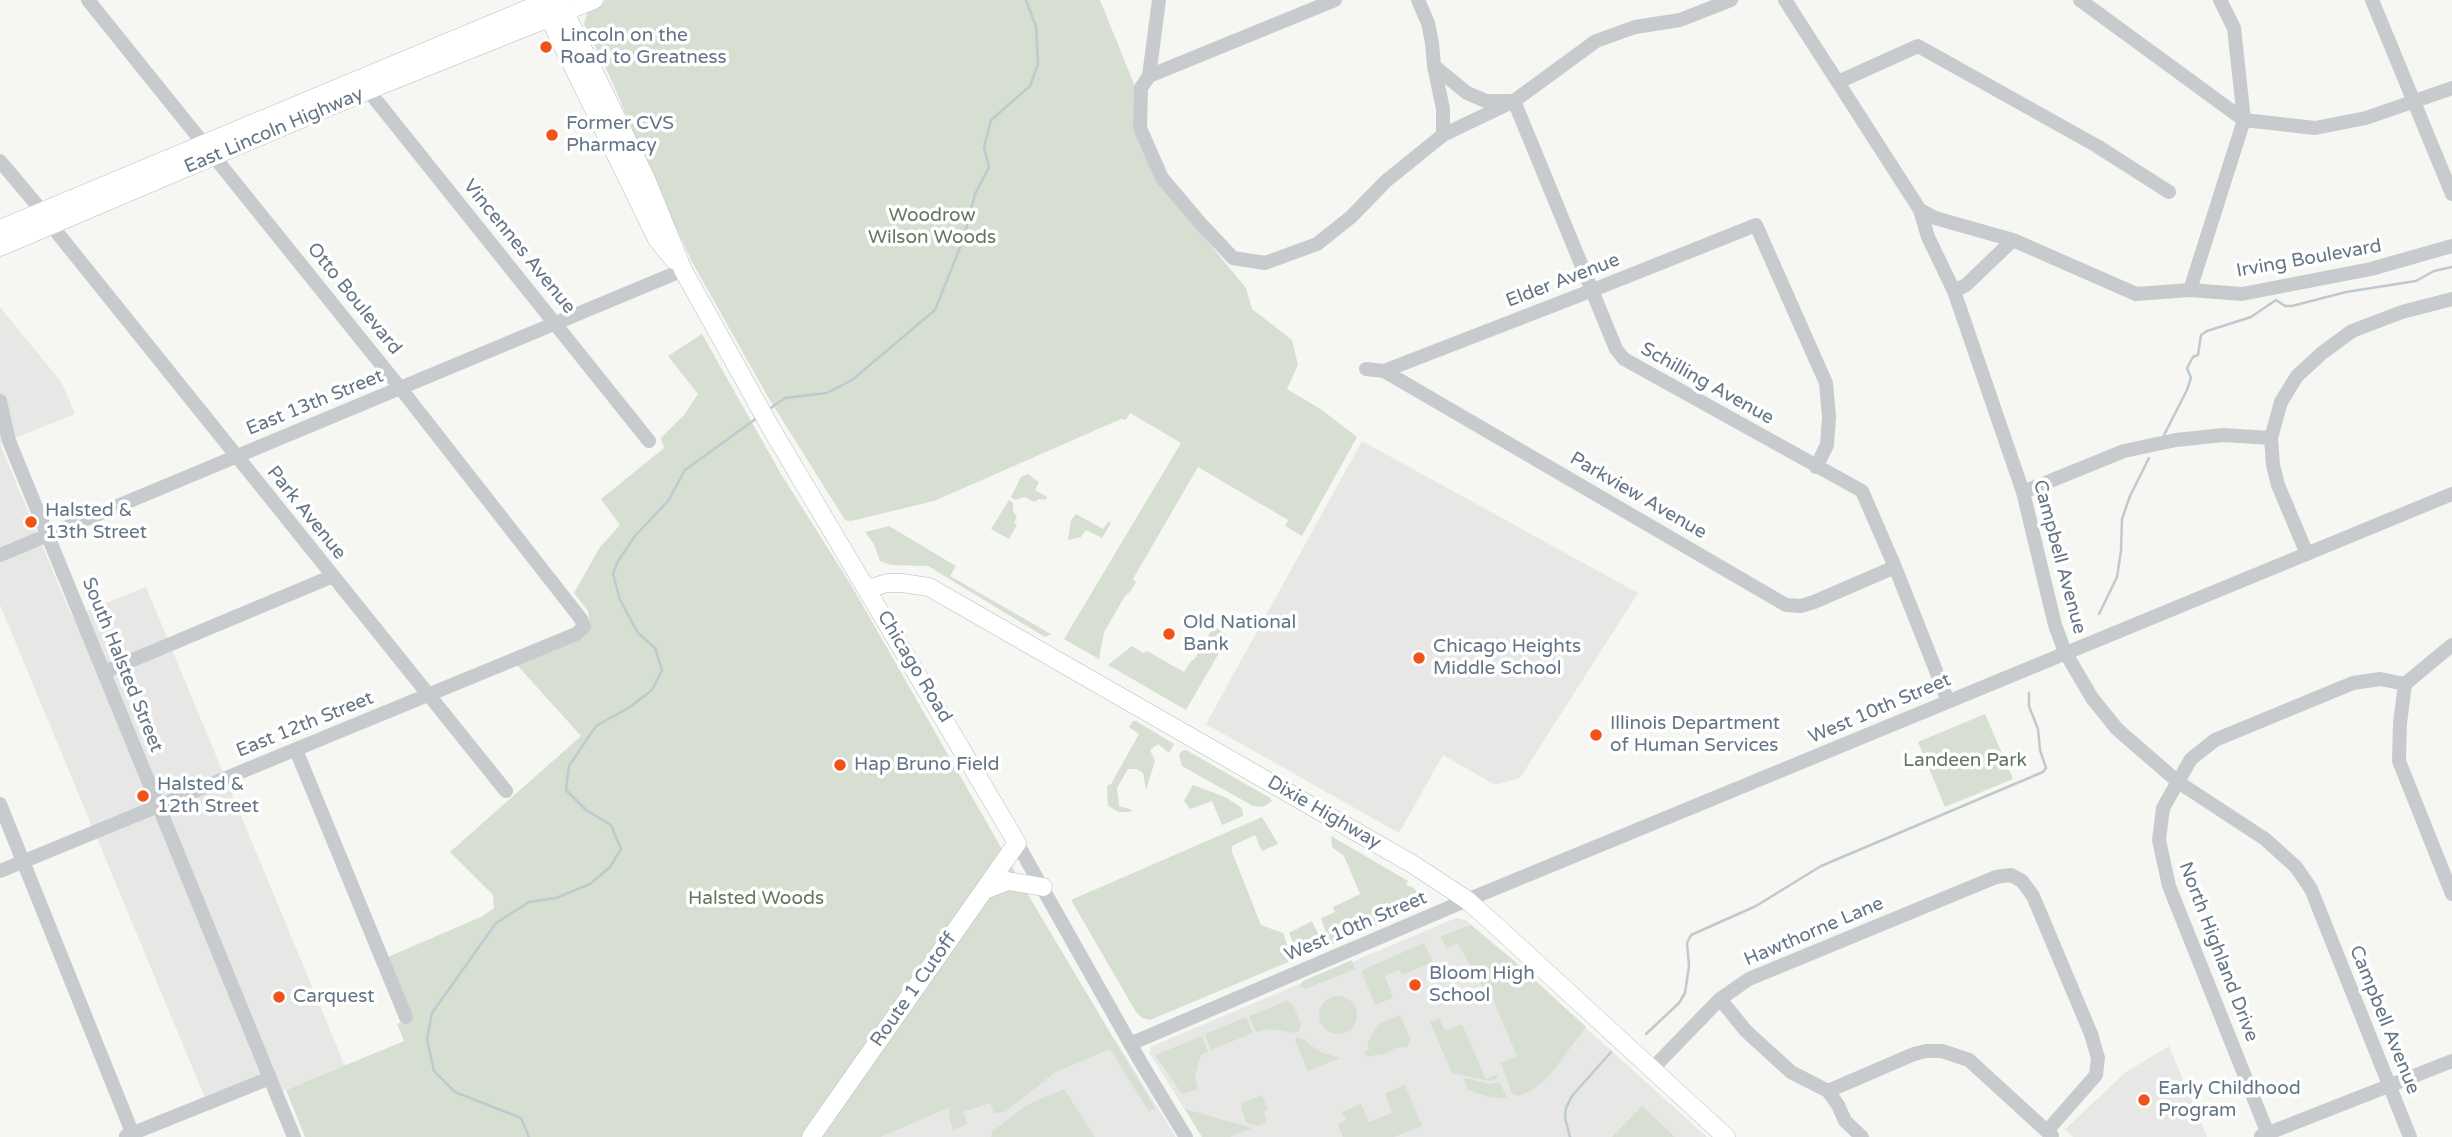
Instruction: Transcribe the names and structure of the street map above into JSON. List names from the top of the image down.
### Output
{
  "streets": {
    "main road": [
      "East Lincoln Highway",
      "Chicago Road",
      "Dixie Highway",
      "Route 1 Cutoff"
    ],
    "street": [
      "Vincennes Avenue",
      "Irving Boulevard",
      "Elder Avenue",
      "Otto Boulevard",
      "Schilling Avenue",
      "East 13th Street",
      "Parkview Avenue",
      "Park Avenue",
      "Campbell Avenue",
      "South Halsted Street",
      "West 10th Street",
      "East 12th Street",
      "Hawthorne Lane",
      "North Highland Drive"
    ]
  },
  "crossings": [
    ["East Lincoln Highway", "Vincennes Avenue"],
    ["East Lincoln Highway", "Otto Boulevard"],
    ["East Lincoln Highway", "Park Avenue"],
    ["East Lincoln Highway", "Chicago Road"],
    ["Vincennes Avenue", "East 13th Street"],
    ["Irving Boulevard", "Campbell Avenue"],
    ["Elder Avenue", "Schilling Avenue"],
    ["Elder Avenue", "Parkview Avenue"],
    ["Otto Boulevard", "East 13th Street"],
    ["Otto Boulevard", "East 12th Street"],
    ["Schilling Avenue", "Parkview Avenue"],
    ["Schilling Avenue", "West 10th Street"],
    ["East 13th Street", "Park Avenue"],
    ["East 13th Street", "South Halsted Street"],
    ["East 13th Street", "Chicago Road"],
    ["Park Avenue", "East 12th Street"],
    ["Campbell Avenue", "West 10th Street"],
    ["Campbell Avenue", "North Highland Drive"],
    ["South Halsted Street", "East 12th Street"],
    ["Chicago Road", "West 10th Street"],
    ["Chicago Road", "Dixie Highway"],
    ["Chicago Road", "Route 1 Cutoff"],
    ["West 10th Street", "Dixie Highway"],
    ["Dixie Highway", "Hawthorne Lane"]
  ],
  "parks": ["Woodrow Wilson Woods", "Landeen Park", "Halsted Woods"],
  "places": [
    "Lincoln on the Road to Greatness",
    "Former CVS Pharmacy",
    "Halsted & 13th Street",
    "Old National Bank",
    "Chicago Heights Middle School",
    "Illinois Department of Human Services",
    "Hap Bruno Field",
    "Halsted & 12th Street",
    "Bloom High School",
    "Carquest",
    "Early Childhood Program"
  ]
}
